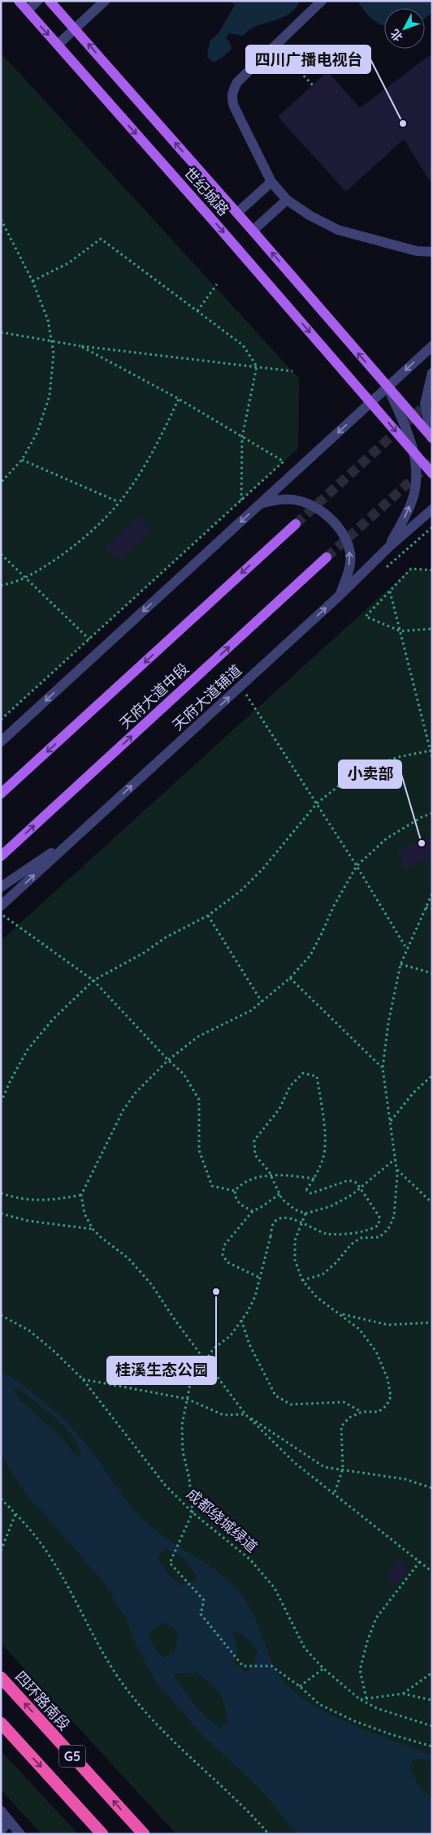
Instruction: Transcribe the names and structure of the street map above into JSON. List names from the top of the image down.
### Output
{
  "streets": {
    "highway": ["四环路南段", "G5"],
    "main road": ["世纪城路", "天府大道中段"],
    "street": ["天府大道辅道"],
    "path": ["成都绕城绿道"]
  },
  "one_way": ["天府大道辅道"],
  "places": ["四川广播电视台", "小卖部", "桂溪生态公园"],
  "north": "bottom left"
}
